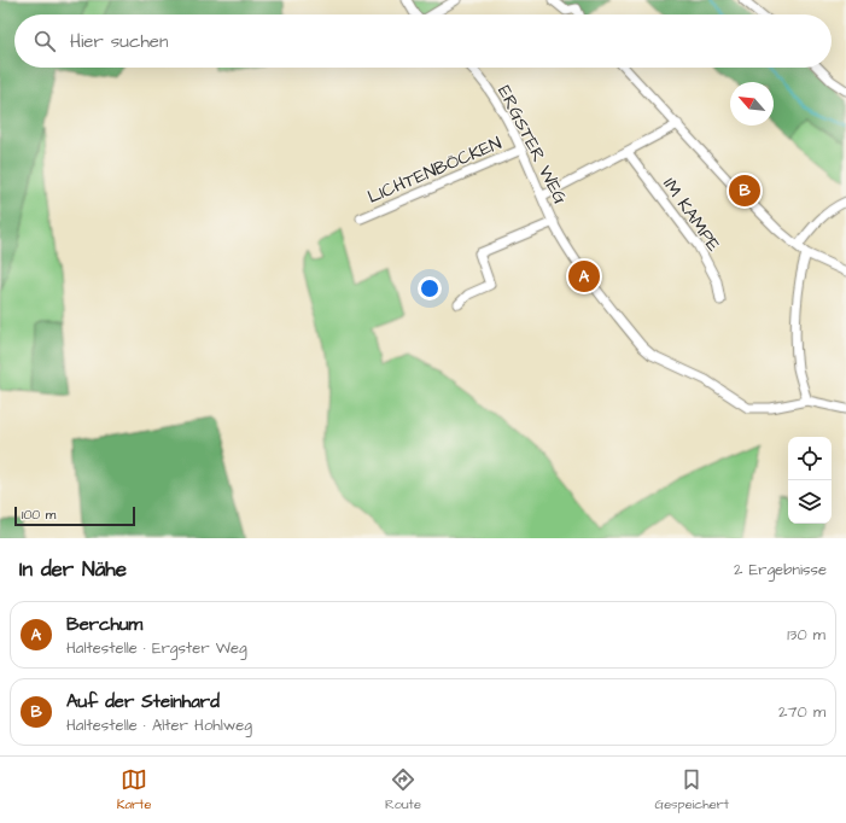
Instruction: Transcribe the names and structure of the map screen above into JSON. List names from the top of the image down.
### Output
{
  "streets": {
    "street": ["ERGSTER WEG", "LICHTENBÖCKEN", "IM KAMPE"]
  },
  "crossings": [
    ["ERGSTER WEG", "LICHTENBÖCKEN"]
  ],
  "scale_bar": "100 m",
  "north": "top left",
  "page": {
    "search": "Hier suchen",
    "pins": ["B", "A"],
    "scale": "100 m",
    "heading": ["In der Nähe", "2 Ergebnisse"],
    "list": [
      {
        "mark": "A",
        "name": "Berchum",
        "note": "Haltestelle · Ergster Weg",
        "value": "130 m"
      },
      {
        "mark": "B",
        "name": "Auf der Steinhard",
        "note": "Haltestelle · Alter Hohlweg",
        "value": "270 m"
      }
    ],
    "nav": ["Karte", "Route", "Gespeichert"]
  }
}
